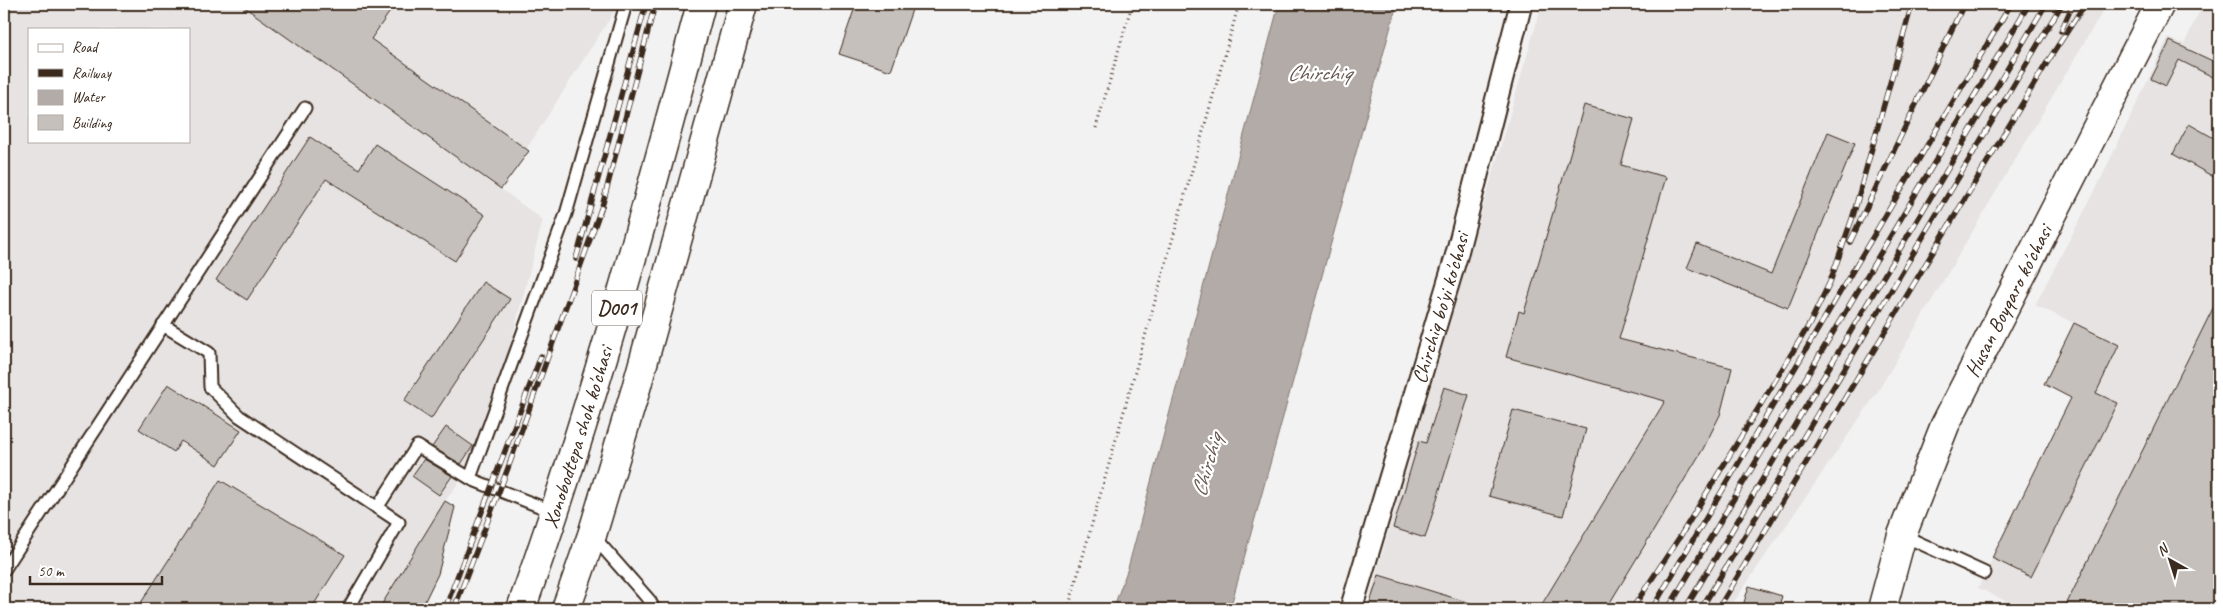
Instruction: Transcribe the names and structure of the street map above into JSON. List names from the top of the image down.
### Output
{
  "streets": {
    "main road": ["Husan Boyqaro ko'chasi", "D001", "Xonobodtepa shoh ko'chasi"],
    "street": ["Chirchiq bo'yi ko'chasi"]
  },
  "water": ["Chirchiq"],
  "legend": [
    "Road",
    "Railway",
    "Water",
    "Building"
  ],
  "scale_bar": "50 m",
  "north": "top left"
}
